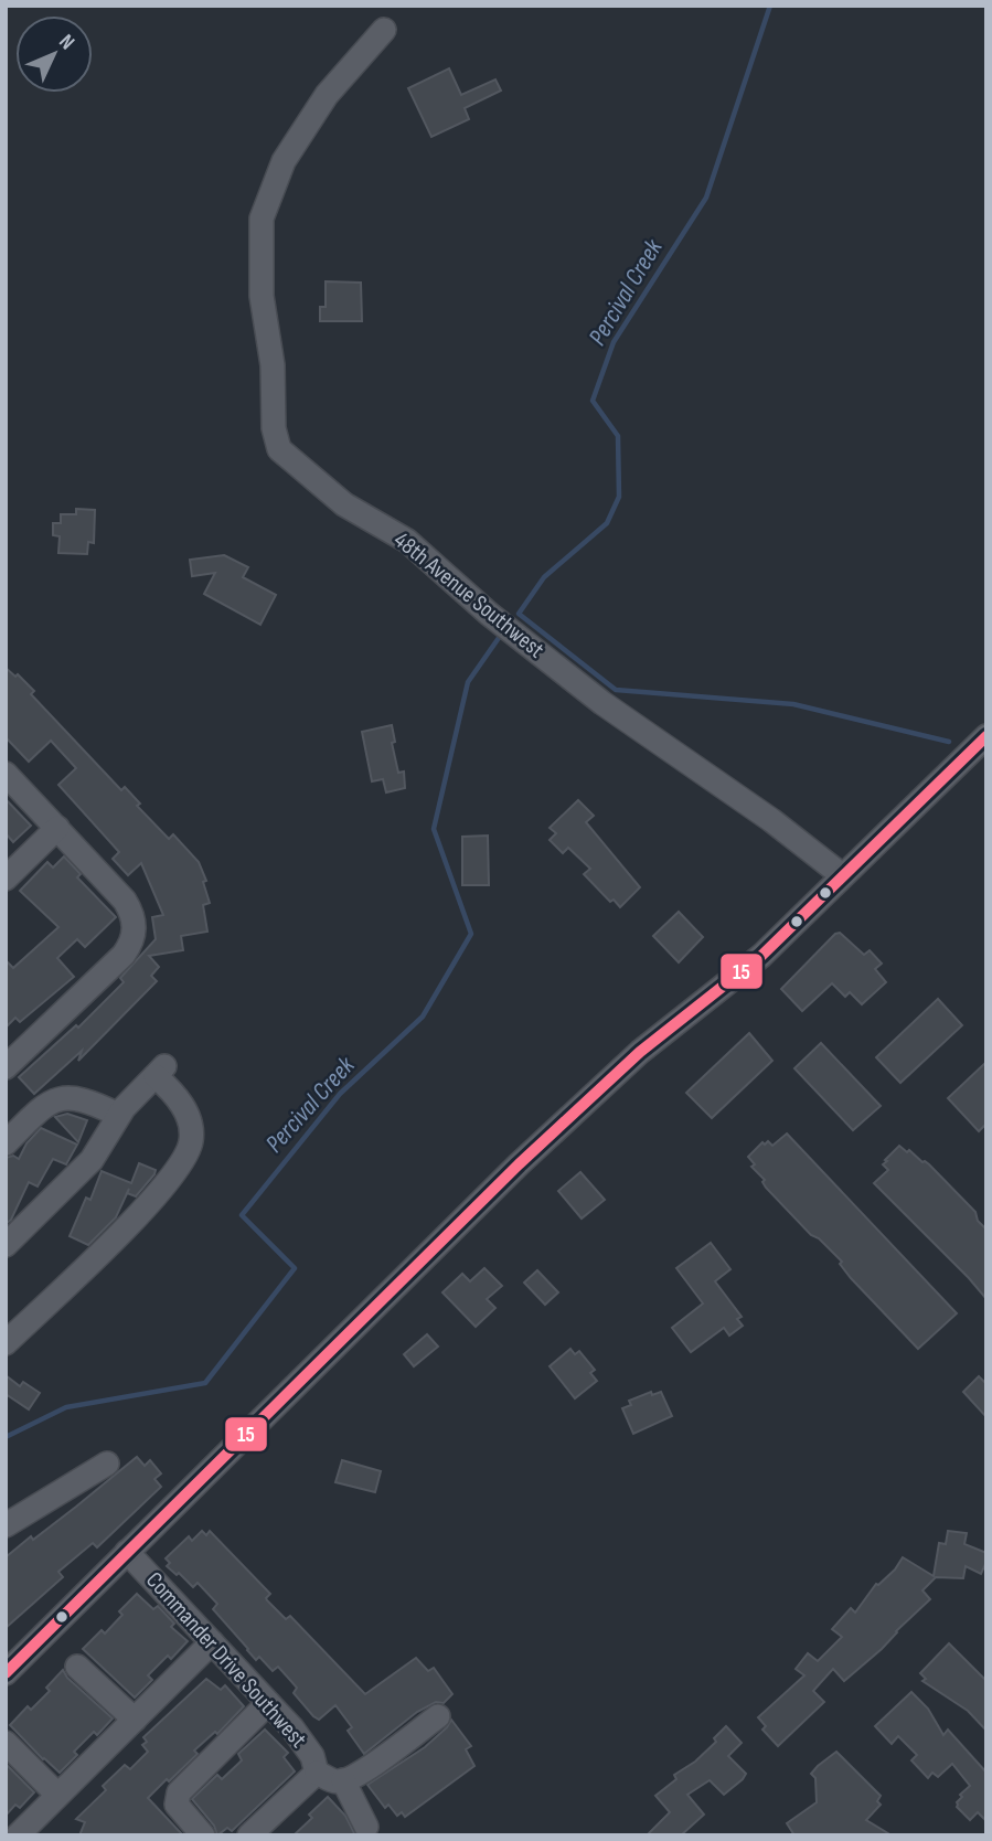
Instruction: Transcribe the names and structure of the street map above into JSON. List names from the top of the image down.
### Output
{
  "streets": {
    "street": ["48th Avenue Southwest", "Commander Drive Southwest"]
  },
  "water": ["Percival Creek"],
  "lines": ["transit line 15"],
  "north": "top right"
}
